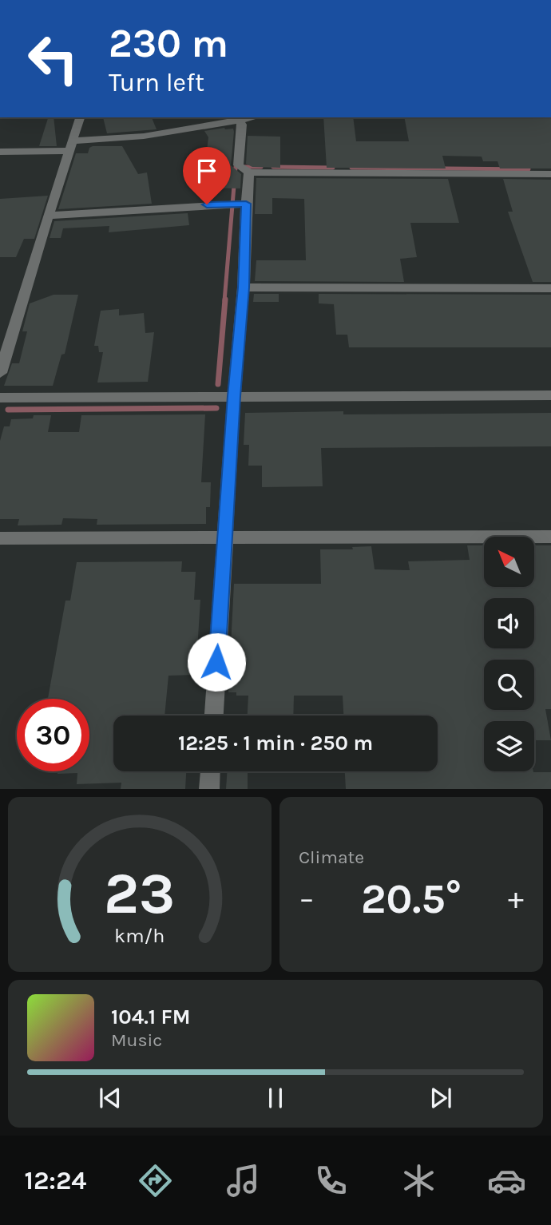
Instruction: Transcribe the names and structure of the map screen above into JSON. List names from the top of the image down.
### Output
{
  "north": "top left",
  "page": {
    "turn": ["230 m", "Turn left"],
    "limit": "30",
    "trip": "12:25 · 1 min · 250 m",
    "tile": "Climate",
    "heat": ["−", "20.5°", "+"],
    "song": ["104.1 FM", "Music"],
    "tabs": "12:24",
    "gauge": ["23", "km/h"]
  }
}
